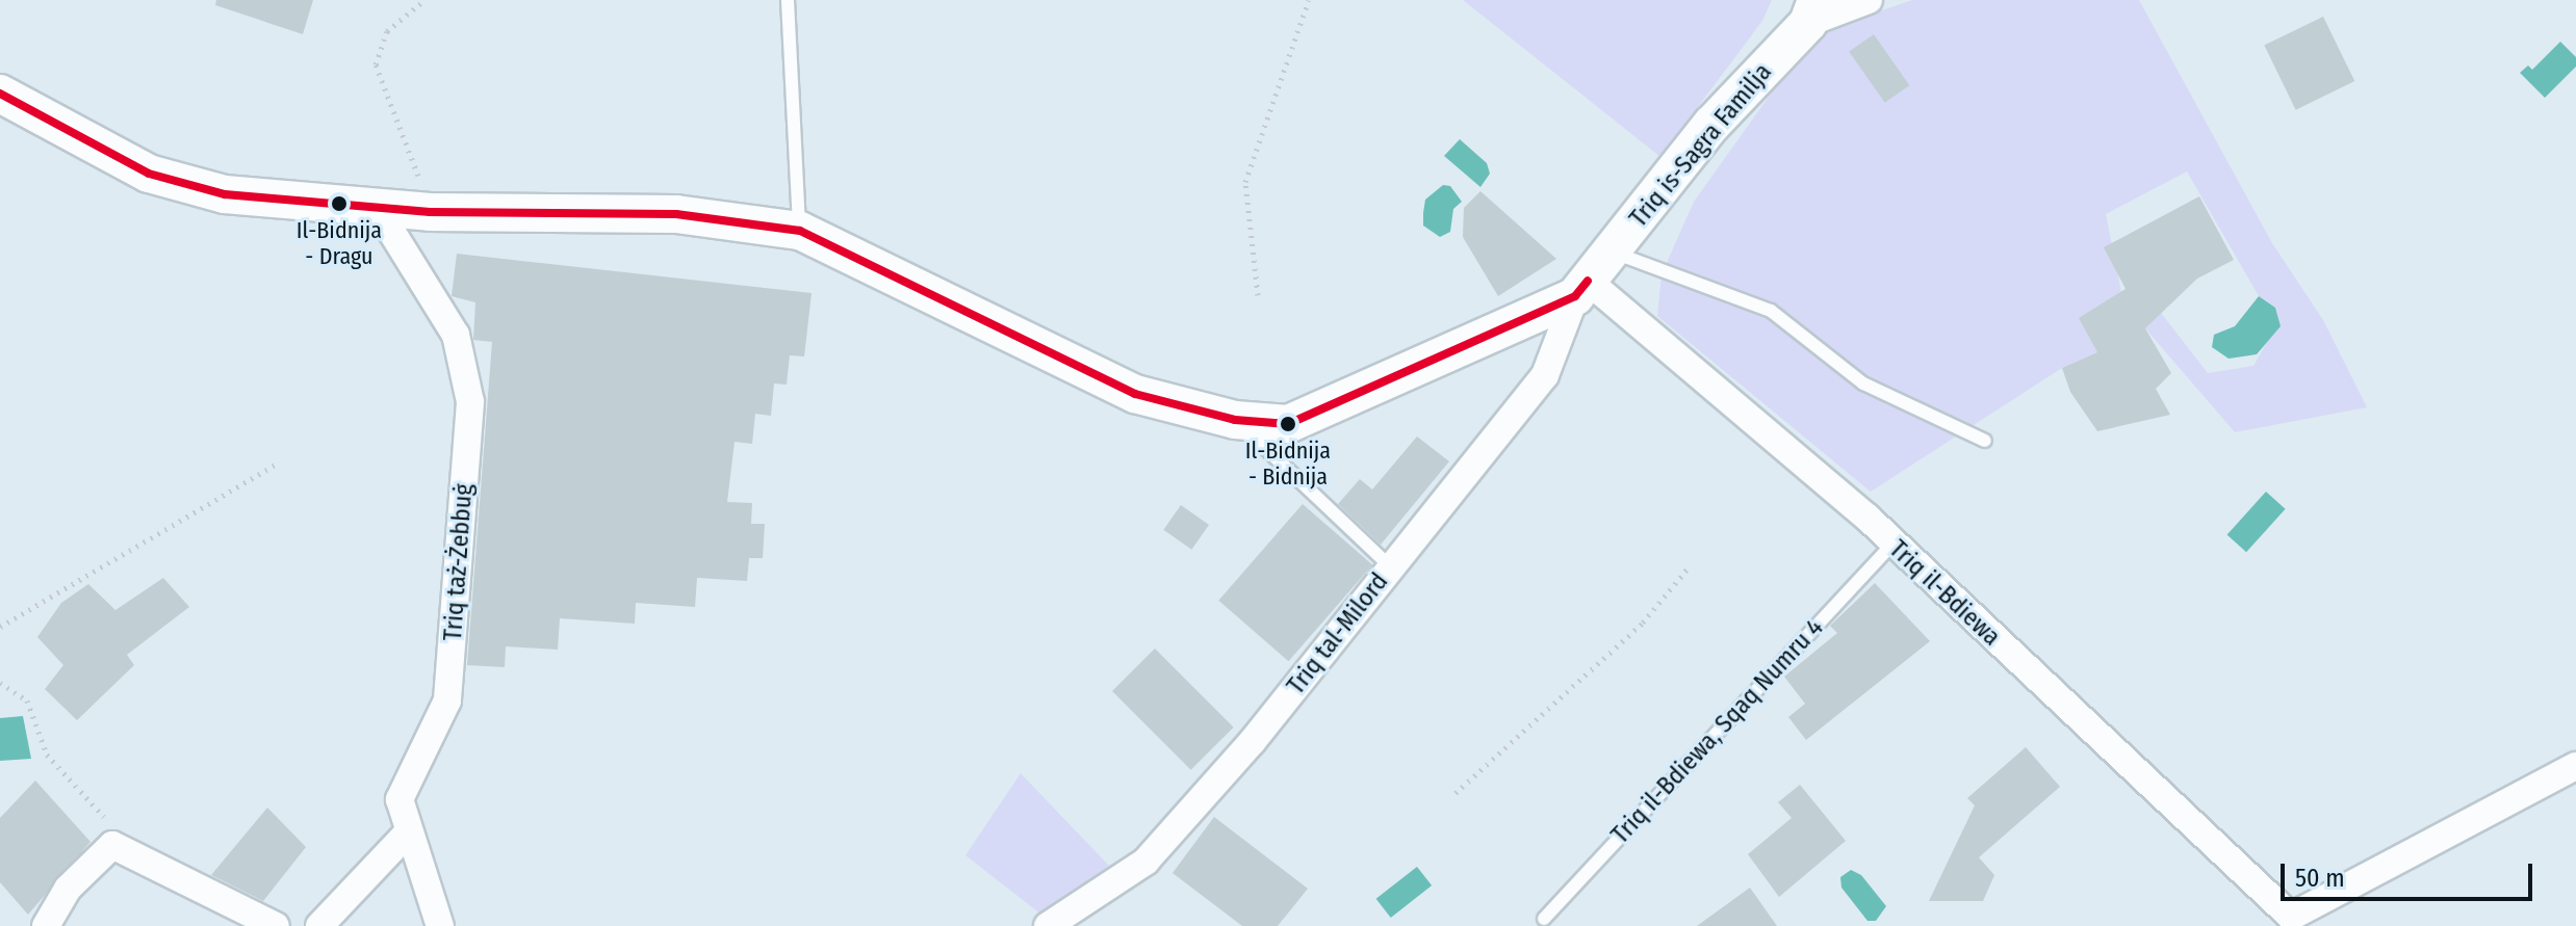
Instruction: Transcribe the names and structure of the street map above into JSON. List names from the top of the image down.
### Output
{
  "streets": {
    "street": [
      "Triq is-Sagra Familja",
      "Triq taż-Żebbuġ",
      "Triq il-Bdiewa",
      "Triq tal-Milord"
    ],
    "lane": ["Triq il-Bdiewa, Sqaq Numru 4"]
  },
  "crossings": [
    ["Triq is-Sagra Familja", "Triq il-Bdiewa"],
    ["Triq is-Sagra Familja", "Triq tal-Milord"],
    ["Triq il-Bdiewa", "Triq tal-Milord"],
    ["Triq il-Bdiewa", "Triq il-Bdiewa, Sqaq Numru 4"]
  ],
  "places": ["Il-Bidnija - Dragu", "Il-Bidnija - Bidnija"],
  "scale_bar": "50 m"
}
